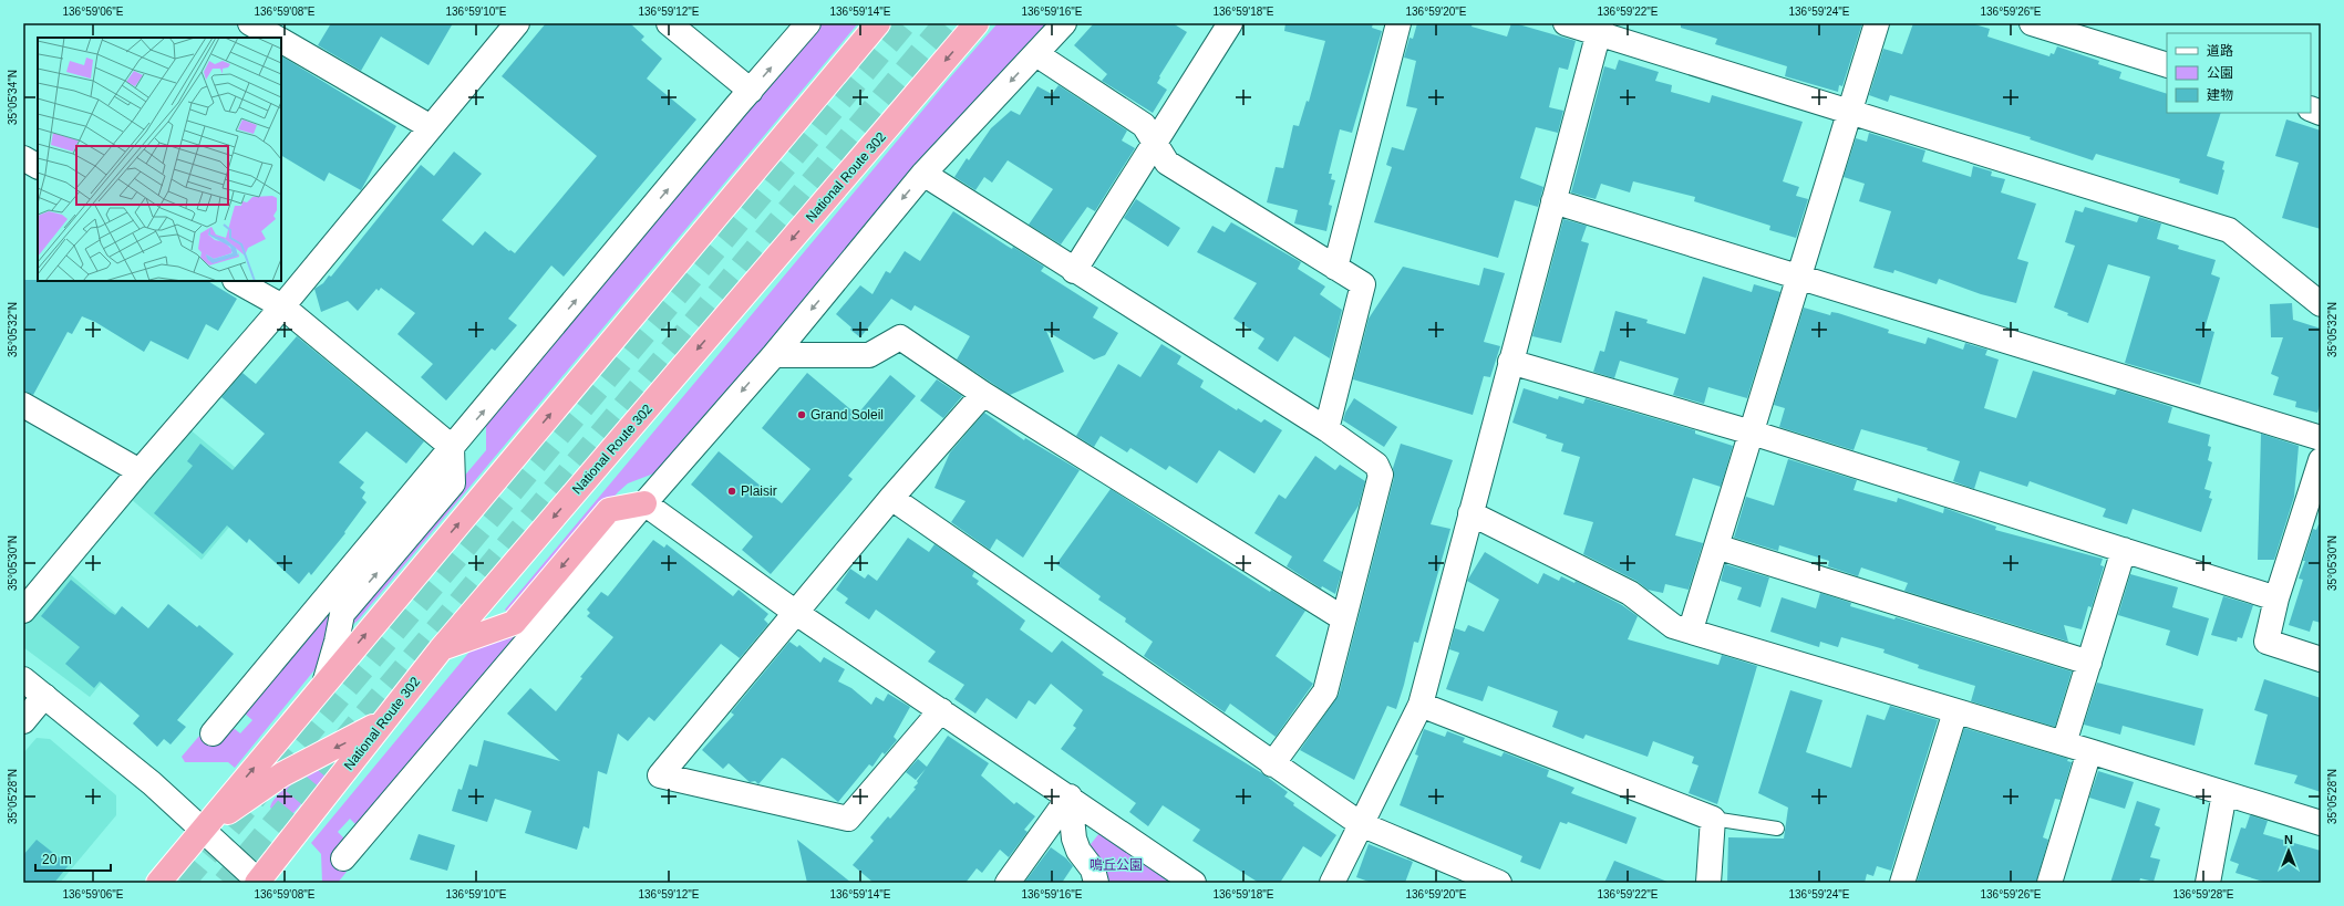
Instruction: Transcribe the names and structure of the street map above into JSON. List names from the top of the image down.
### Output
{
  "streets": {
    "highway": ["National Route 302"]
  },
  "parks": ["鳴丘公園"],
  "places": ["Grand Soleil", "Plaisir"],
  "legend": ["道路", "公園", "建物"],
  "scale_bar": "20 m",
  "north": "top",
  "coordinates": [
    "136°59'06\"E",
    "136°59'08\"E",
    "136°59'10\"E",
    "136°59'12\"E",
    "136°59'14\"E",
    "136°59'16\"E",
    "136°59'18\"E",
    "136°59'20\"E",
    "136°59'22\"E",
    "136°59'24\"E",
    "136°59'26\"E",
    "35°05'34\"N",
    "35°05'32\"N",
    "35°05'30\"N",
    "35°05'28\"N",
    "136°59'28\"E"
  ]
}
